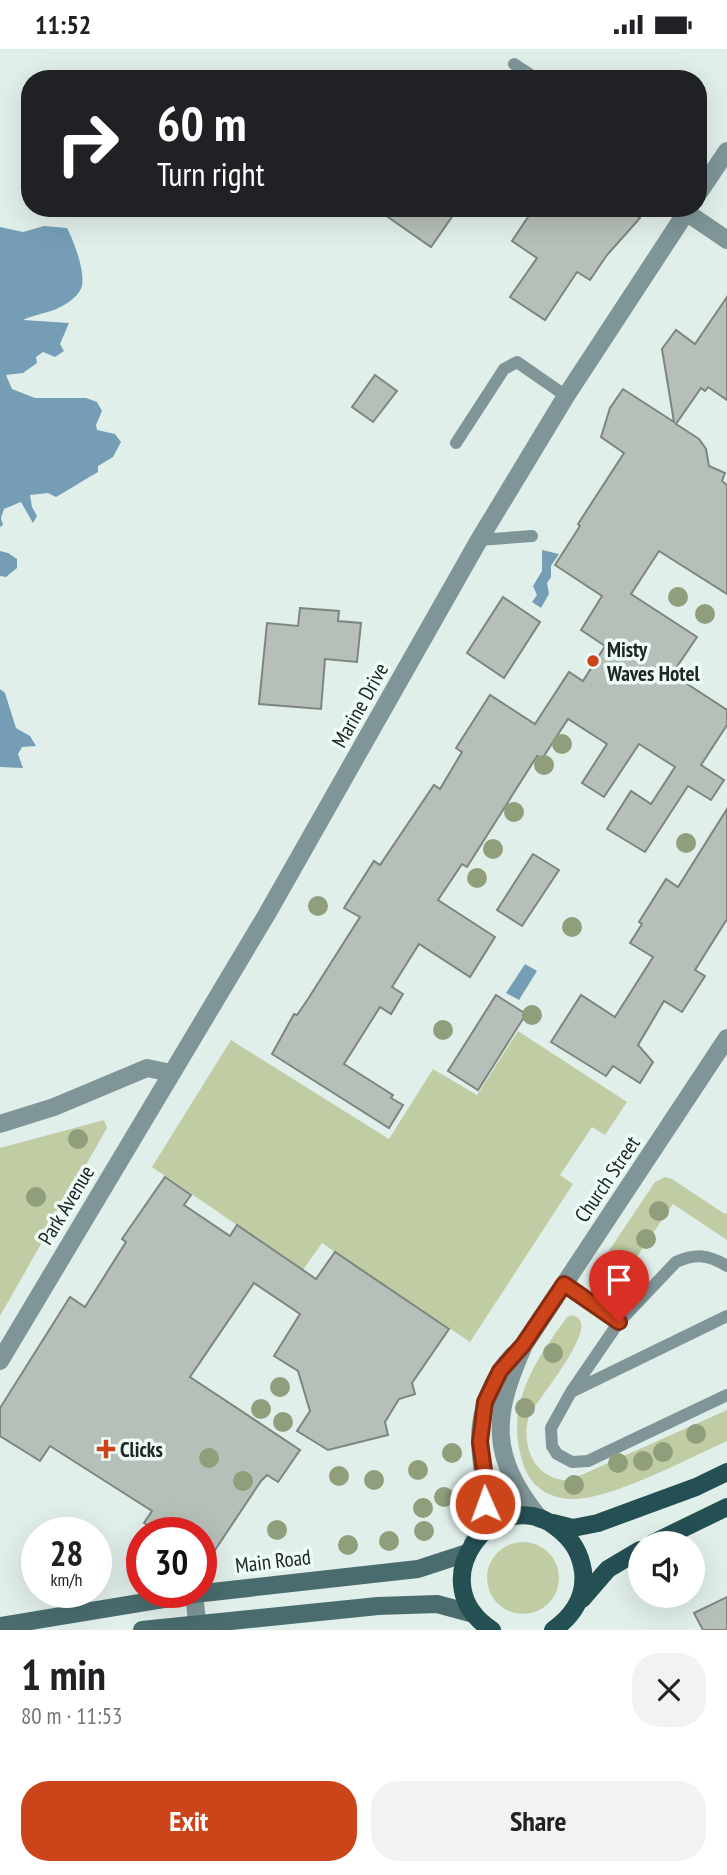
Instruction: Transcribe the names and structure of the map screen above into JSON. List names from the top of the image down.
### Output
{
  "streets": {
    "main road": ["Main Road"],
    "street": ["Marine Drive", "Church Street", "Park Avenue"]
  },
  "crossings": [
    ["Marine Drive", "Park Avenue"],
    ["Church Street", "Main Road"]
  ],
  "places": {
    "other": ["Misty Waves Hotel"],
    "health": ["Clicks"]
  },
  "page": {
    "status": "11:52",
    "turn": ["60 m", "Turn right"],
    "speed": "28 km/h",
    "limit": "30",
    "heading": ["1 min", "80 m · 11:53"],
    "buttons": ["Exit", "Share"]
  }
}
